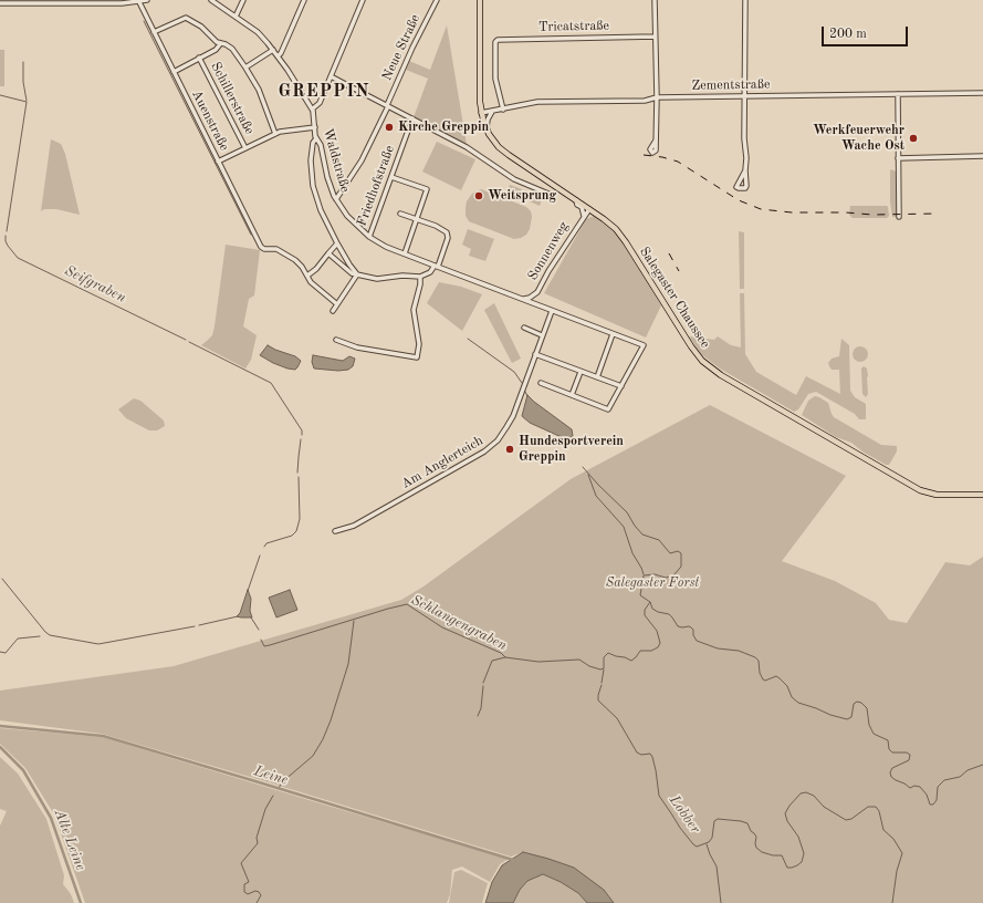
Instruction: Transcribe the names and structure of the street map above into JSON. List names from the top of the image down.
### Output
{
  "streets": {
    "main road": ["Salegaster Chaussee"],
    "street": [
      "Tricatstraße",
      "Neue Straße",
      "Zementstraße",
      "Schillerstraße",
      "Auenstraße",
      "Waldstraße",
      "Friedhofstraße",
      "Sonnenweg",
      "Am Anglerteich"
    ]
  },
  "crossings": [
    ["Tricatstraße", "Zementstraße"],
    ["Neue Straße", "Waldstraße"],
    ["Zementstraße", "Salegaster Chaussee"],
    ["Waldstraße", "Friedhofstraße"],
    ["Waldstraße", "Sonnenweg"],
    ["Waldstraße", "Am Anglerteich"],
    ["Sonnenweg", "Salegaster Chaussee"]
  ],
  "districts": ["GREPPIN"],
  "water": [
    "Seifgraben",
    "Schlangengraben",
    "Leine",
    "Lobber",
    "Alte Leine"
  ],
  "parks": ["Salegaster Forst"],
  "places": [
    "Kirche Greppin",
    "Werkfeuerwehr Wache Ost",
    "Weitsprung",
    "Hundesportverein Greppin"
  ],
  "scale_bar": "200 m"
}
